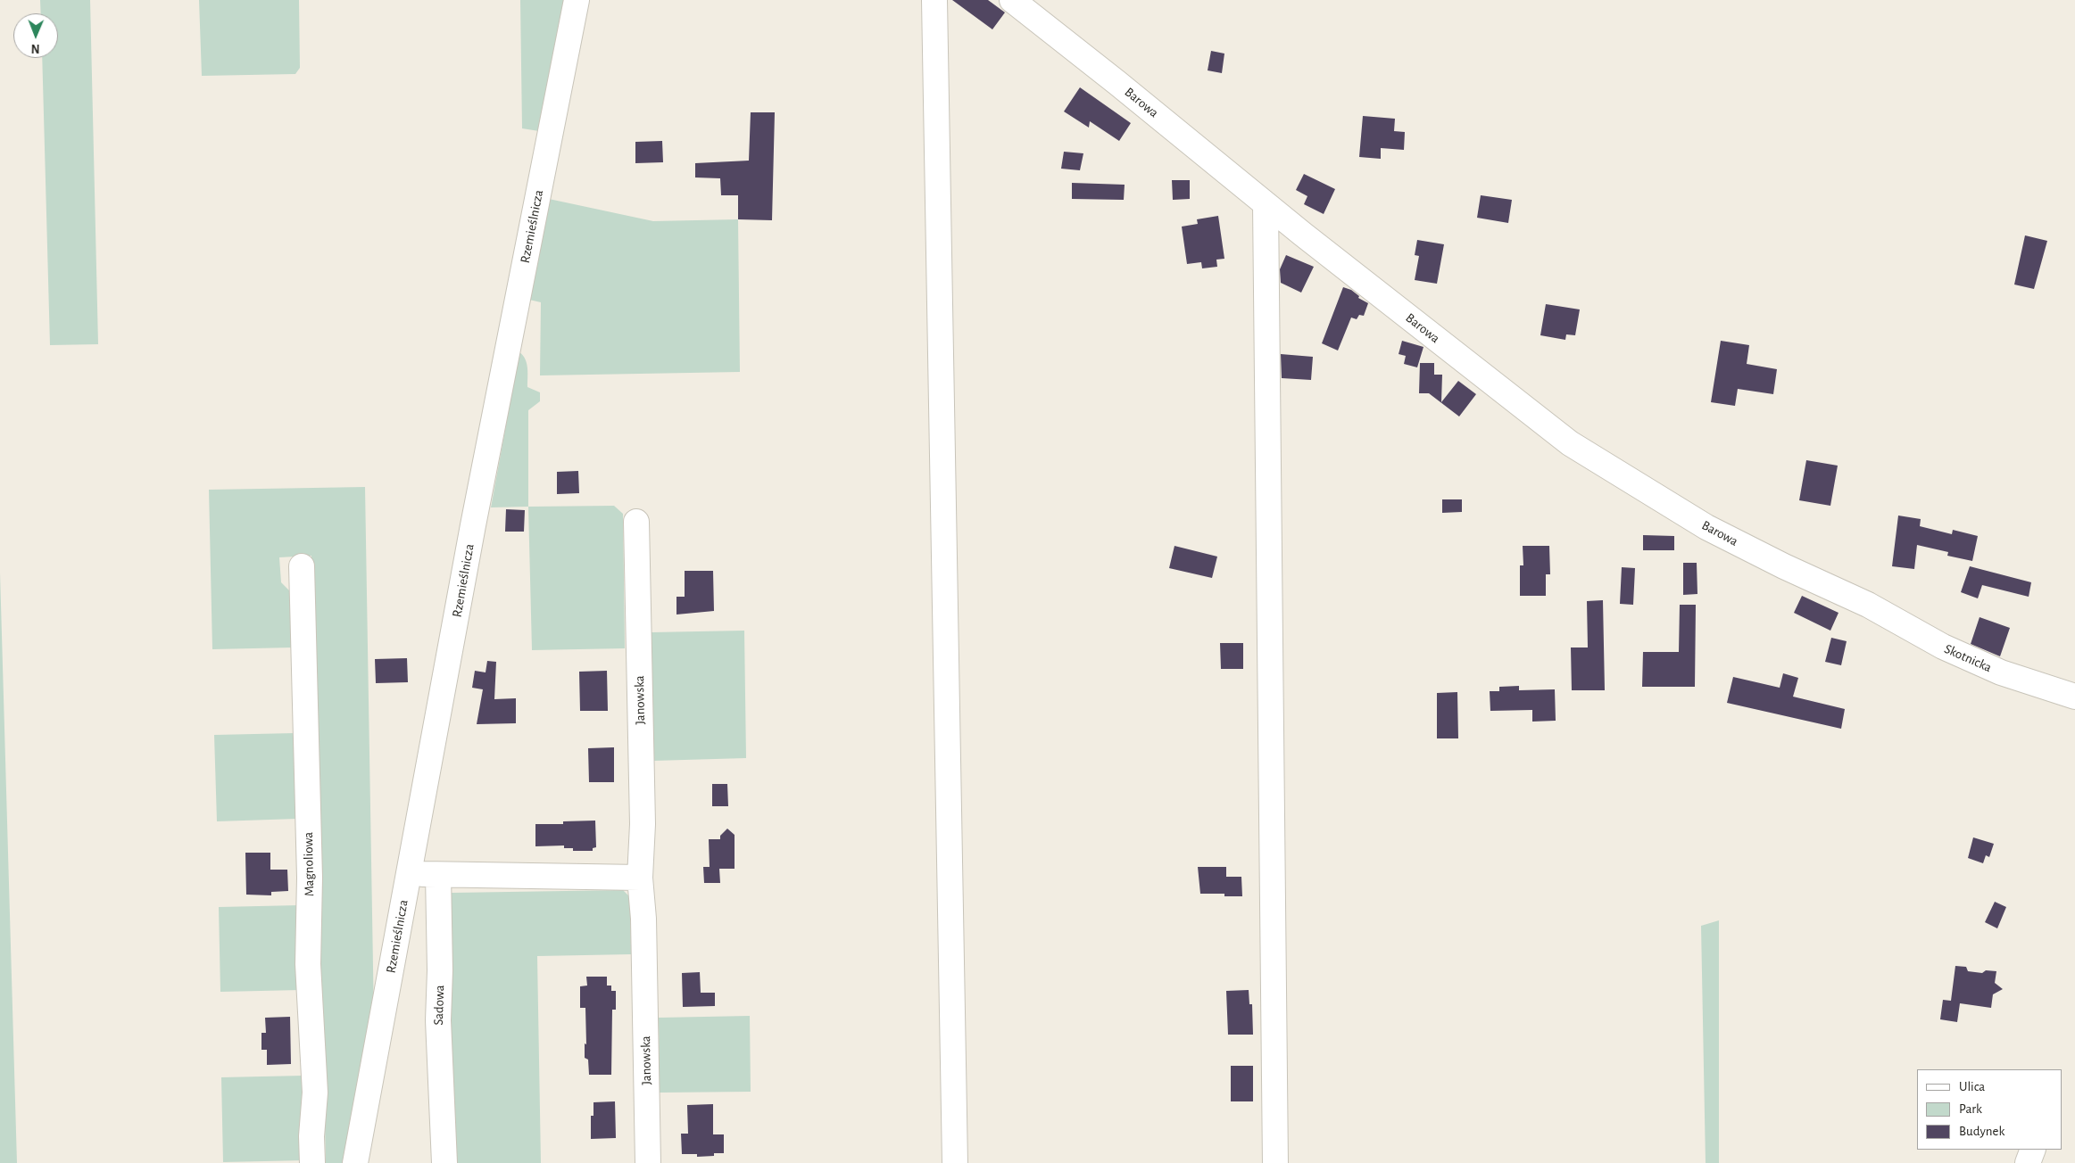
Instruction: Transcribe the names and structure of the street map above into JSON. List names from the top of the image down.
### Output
{
  "streets": {
    "street": [
      "Barowa",
      "Rzemieślnicza",
      "Skotnicka",
      "Janowska",
      "Magnoliowa",
      "Sadowa"
    ]
  },
  "crossings": [
    ["Barowa", "Skotnicka"]
  ],
  "legend": ["Ulica", "Park", "Budynek"],
  "north": "bottom"
}
